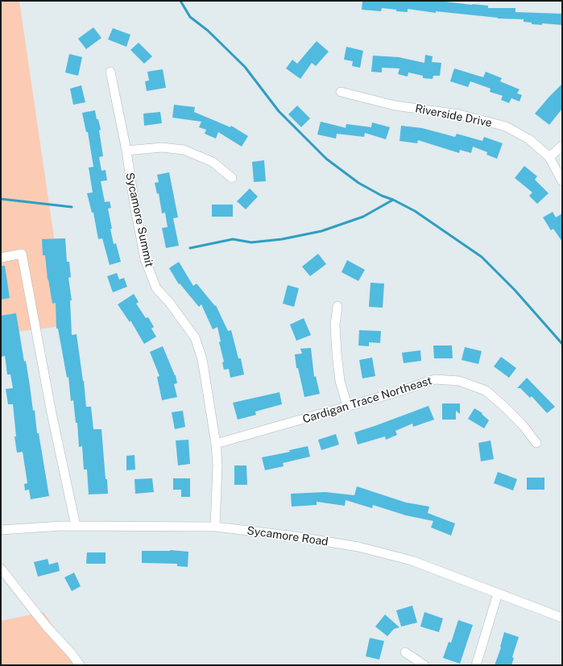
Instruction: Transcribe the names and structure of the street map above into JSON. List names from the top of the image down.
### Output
{
  "streets": {
    "street": [
      "Riverside Drive",
      "Sycamore Summit",
      "Cardigan Trace Northeast",
      "Sycamore Road"
    ]
  },
  "crossings": [
    ["Sycamore Summit", "Cardigan Trace Northeast"],
    ["Sycamore Summit", "Sycamore Road"]
  ]
}
